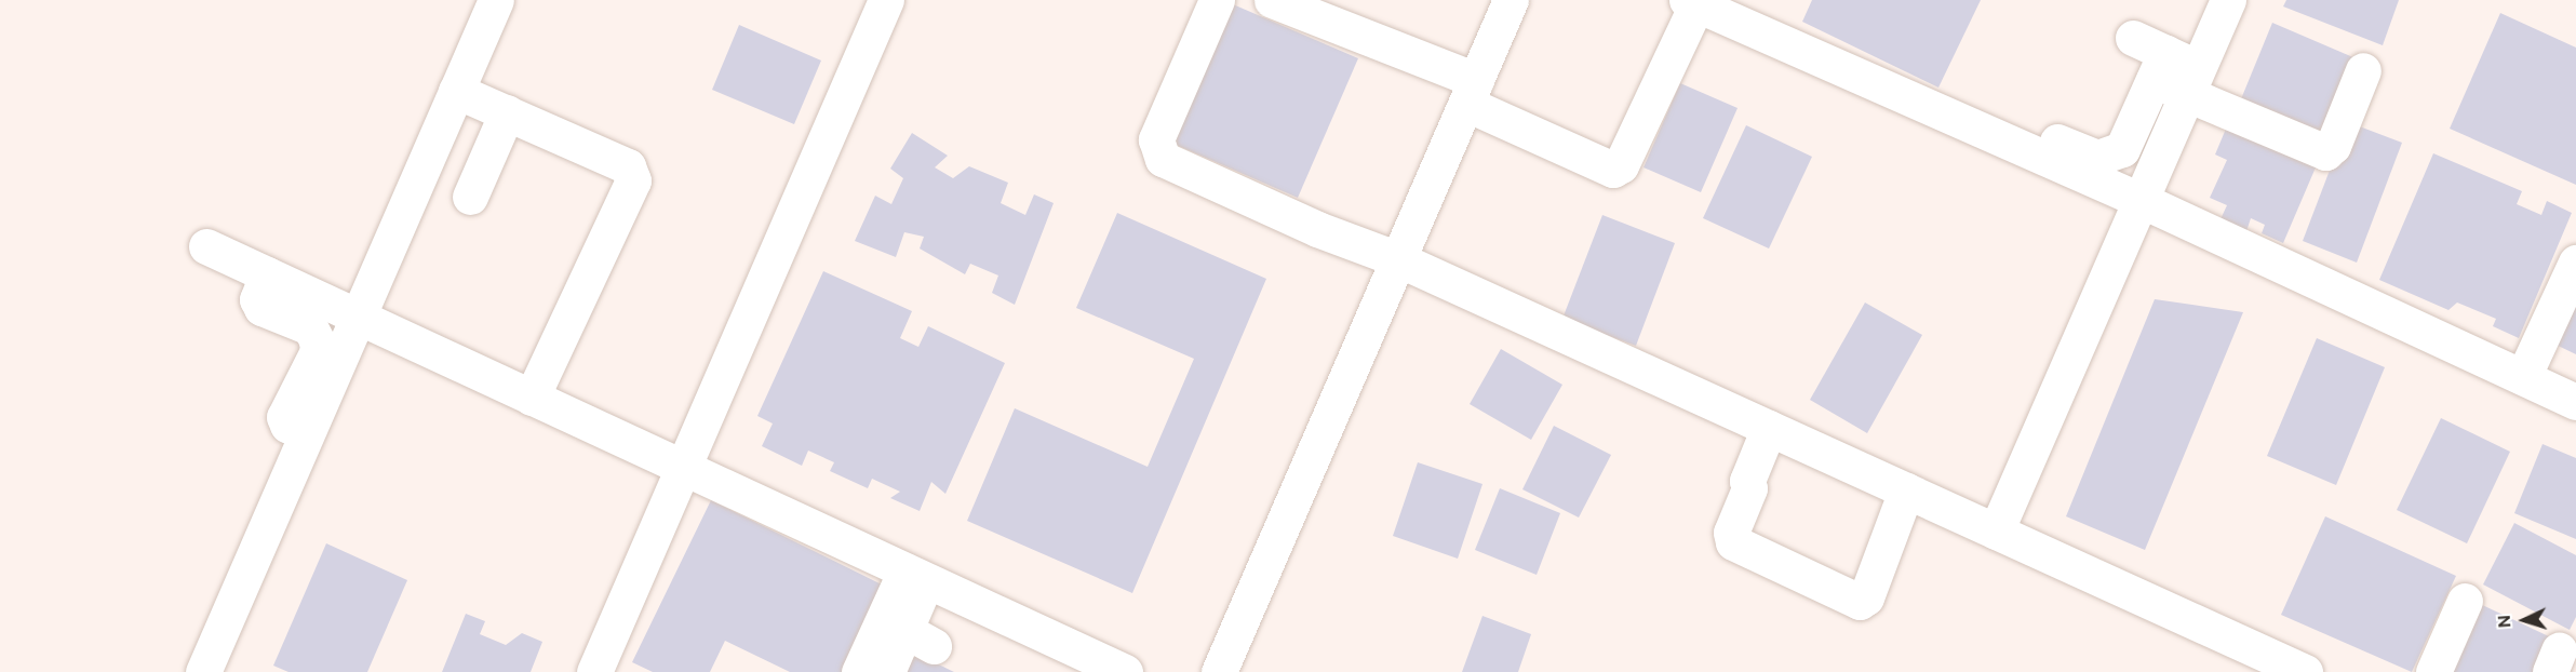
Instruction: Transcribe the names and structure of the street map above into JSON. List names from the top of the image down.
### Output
{
  "north": "left"
}
